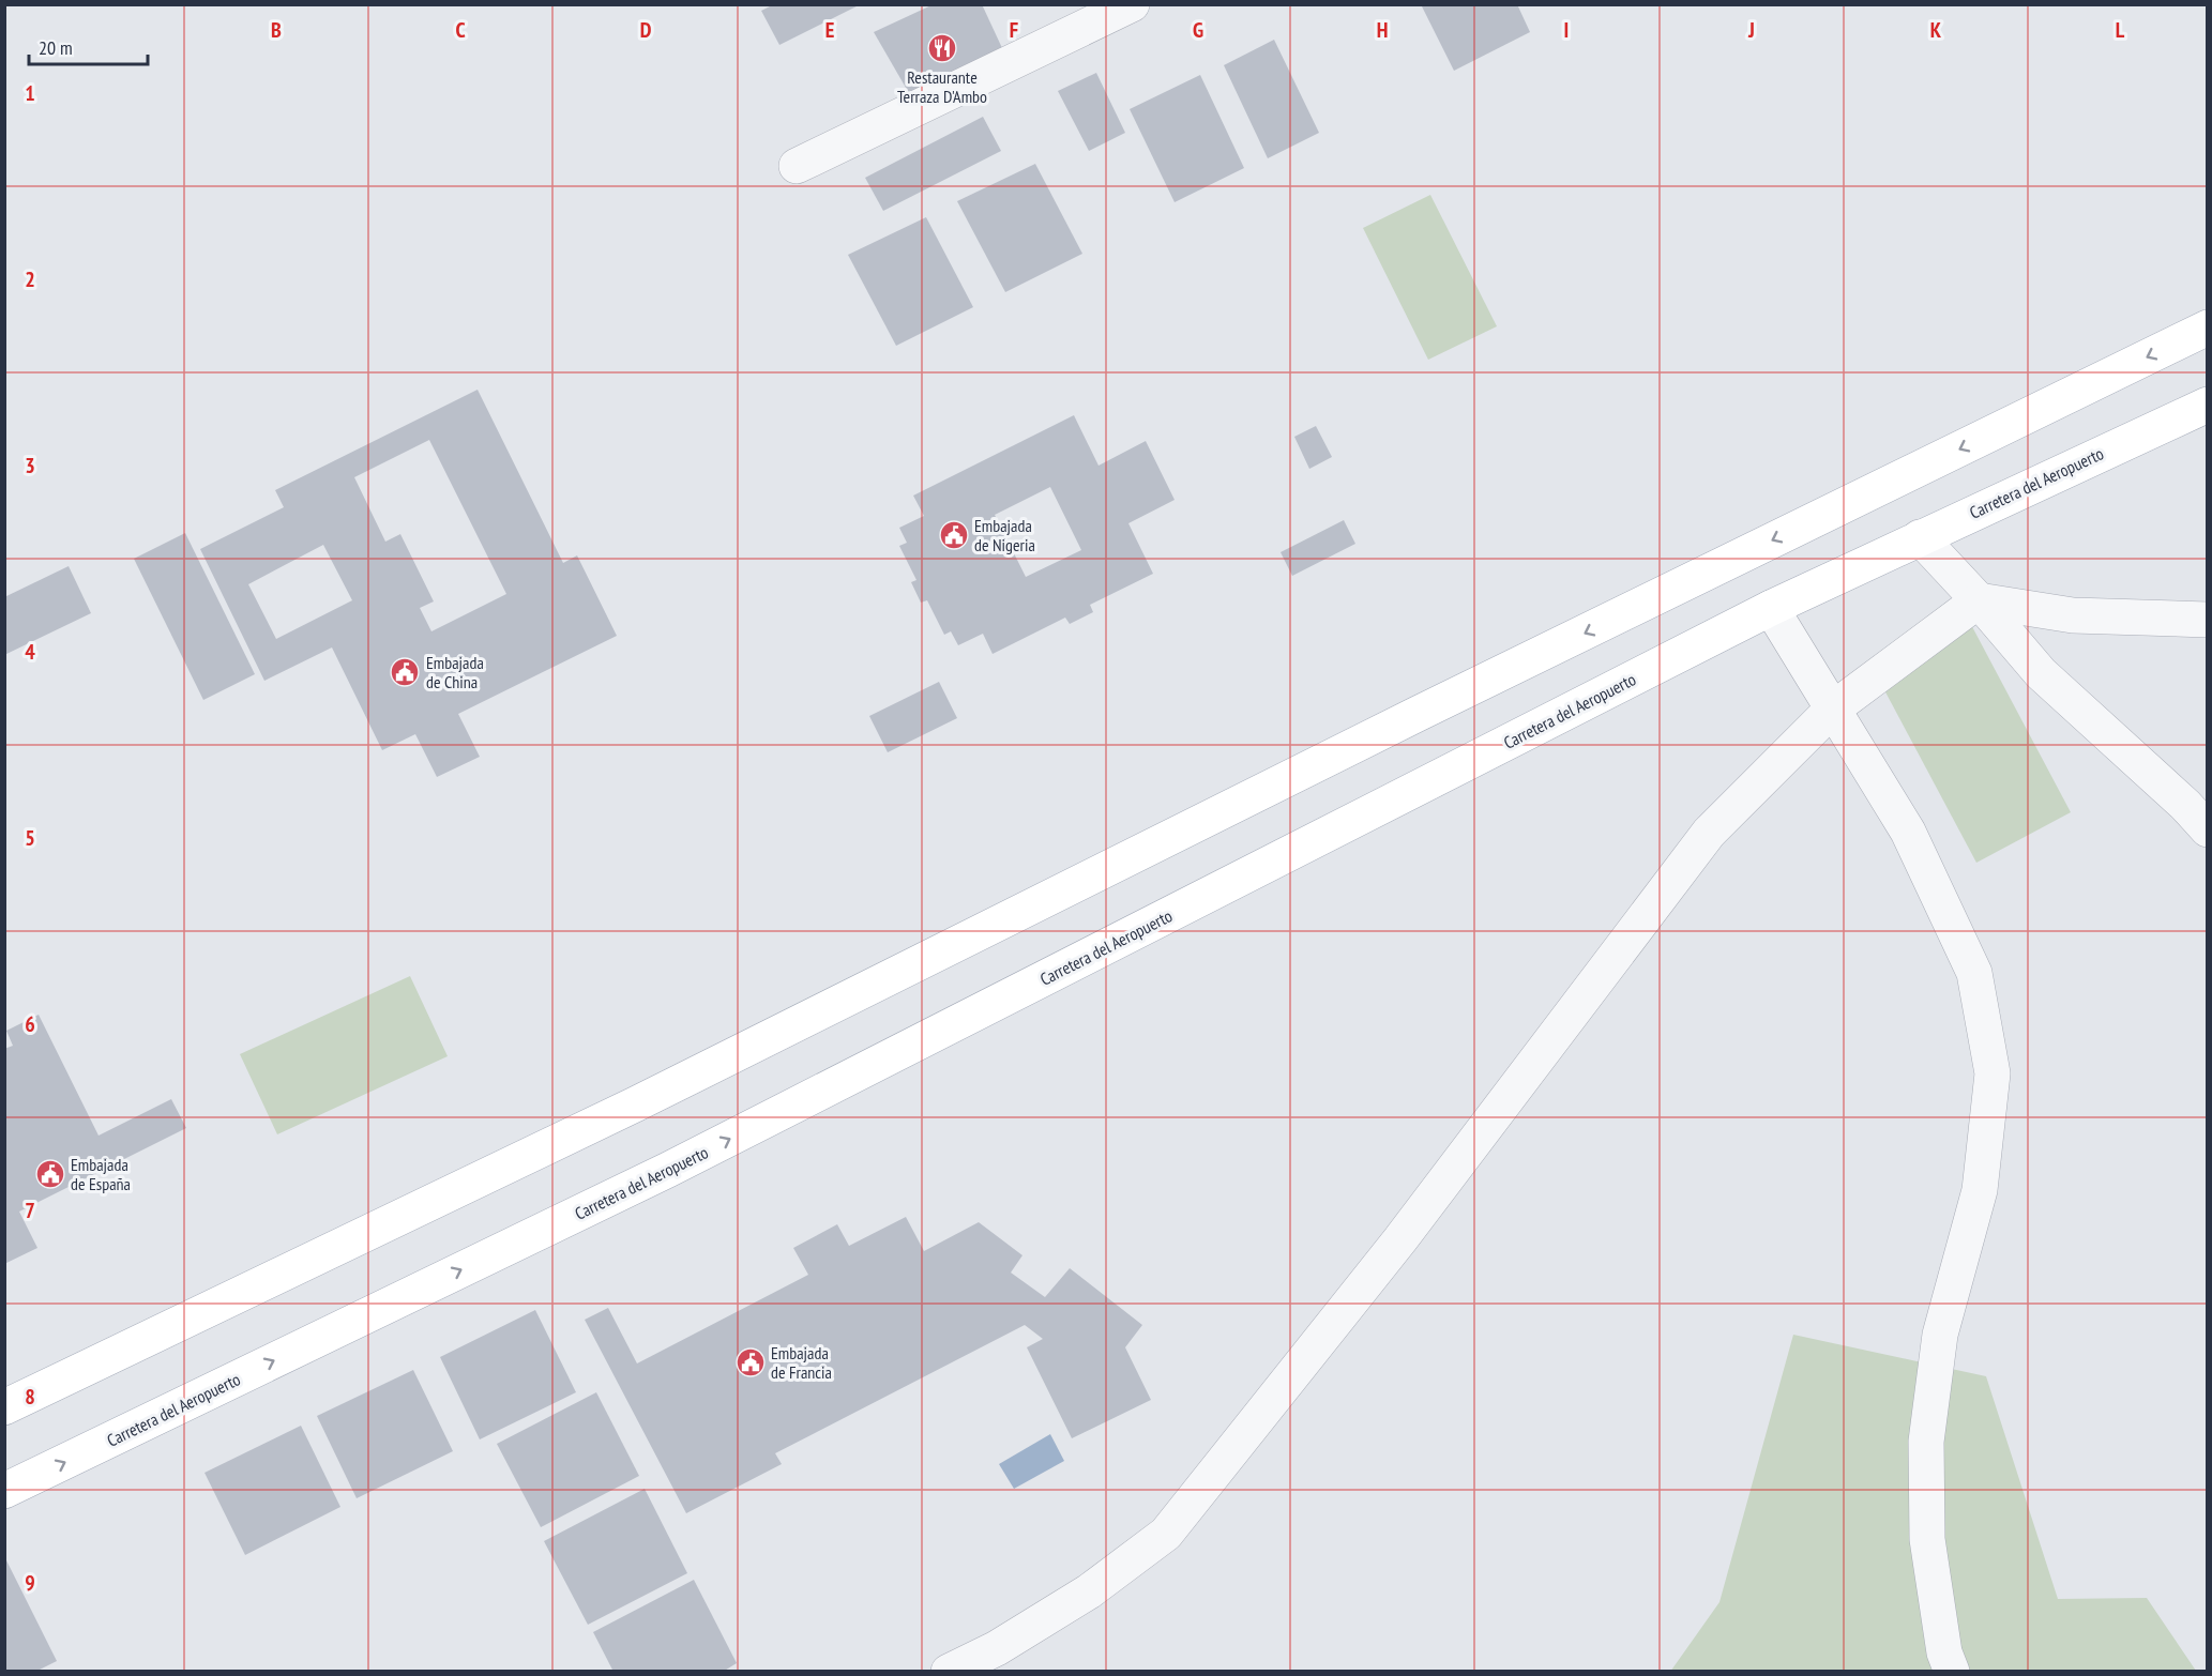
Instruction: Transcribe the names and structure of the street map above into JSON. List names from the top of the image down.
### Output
{
  "streets": {
    "main road": ["Carretera del Aeropuerto"]
  },
  "places": {
    "restaurant": ["Restaurante Terraza D'Ambo"],
    "public building": [
      "Embajada de Nigeria",
      "Embajada de China",
      "Embajada de España",
      "Embajada de Francia"
    ]
  },
  "scale_bar": "20 m",
  "grid": {
    "columns": [
      "B",
      "C",
      "D",
      "E",
      "F",
      "G",
      "H",
      "I",
      "J",
      "K",
      "L"
    ],
    "rows": [
      "1",
      "2",
      "3",
      "4",
      "5",
      "6",
      "7",
      "8",
      "9"
    ]
  }
}
